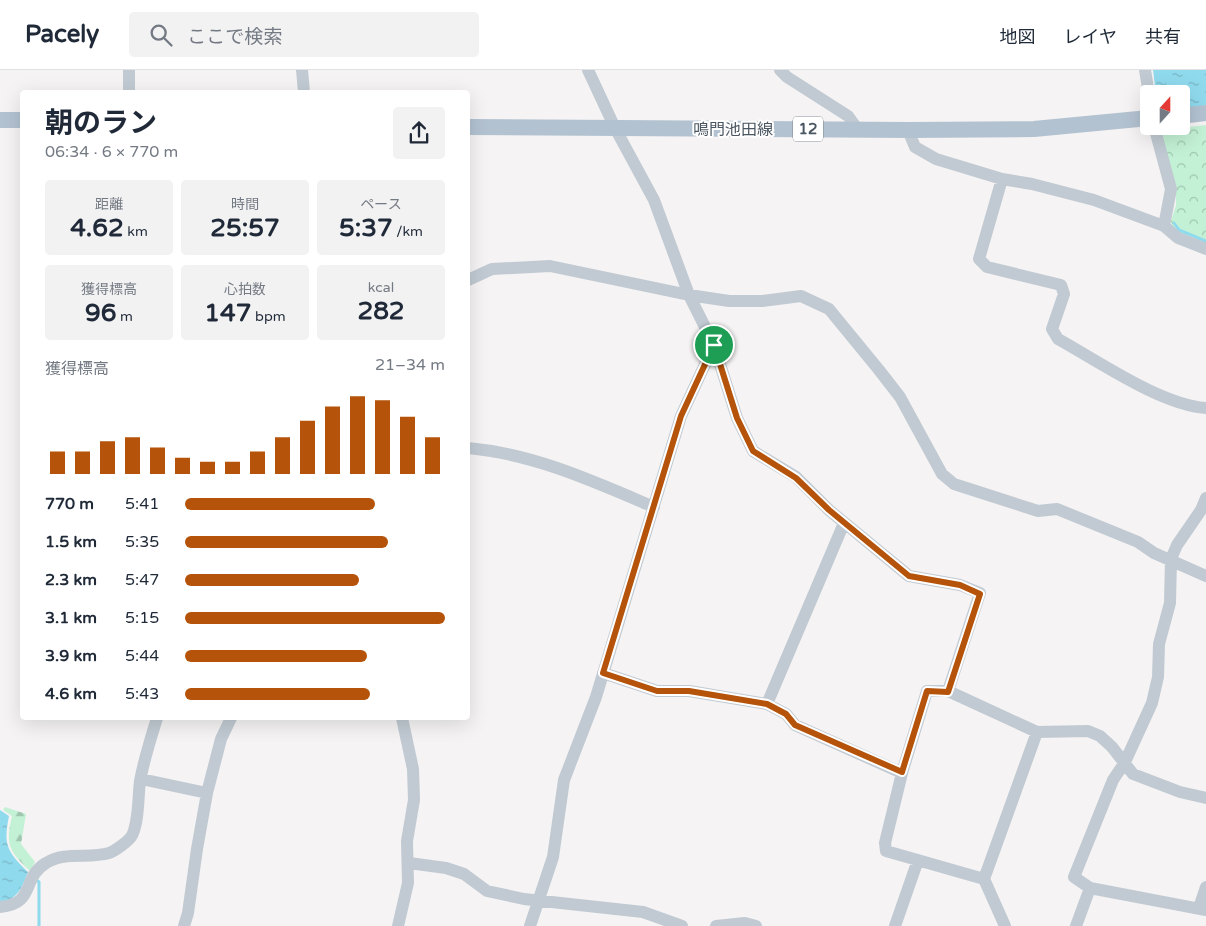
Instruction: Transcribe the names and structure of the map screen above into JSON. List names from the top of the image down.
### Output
{
  "streets": {
    "main road": ["鳴門池田線", "12"]
  },
  "north": "top",
  "page": {
    "header": "Pacely",
    "search": "ここで検索",
    "nav": ["地図", "レイヤ", "共有"],
    "heading": ["朝のラン", "06:34 · 6 × 770 m"],
    "stats": [
      ["距離", "4.62 km"],
      ["時間", "25:57"],
      ["ペース", "5:37 /km"],
      ["獲得標高", "96 m"],
      ["心拍数", "147 bpm"],
      ["kcal", "282"]
    ],
    "chart": ["獲得標高", "21–34 m"],
    "list": [
      {
        "name": "770 m",
        "note": "5:41"
      },
      {
        "name": "1.5 km",
        "note": "5:35"
      },
      {
        "name": "2.3 km",
        "note": "5:47"
      },
      {
        "name": "3.1 km",
        "note": "5:15"
      },
      {
        "name": "3.9 km",
        "note": "5:44"
      },
      {
        "name": "4.6 km",
        "note": "5:43"
      }
    ]
  }
}
